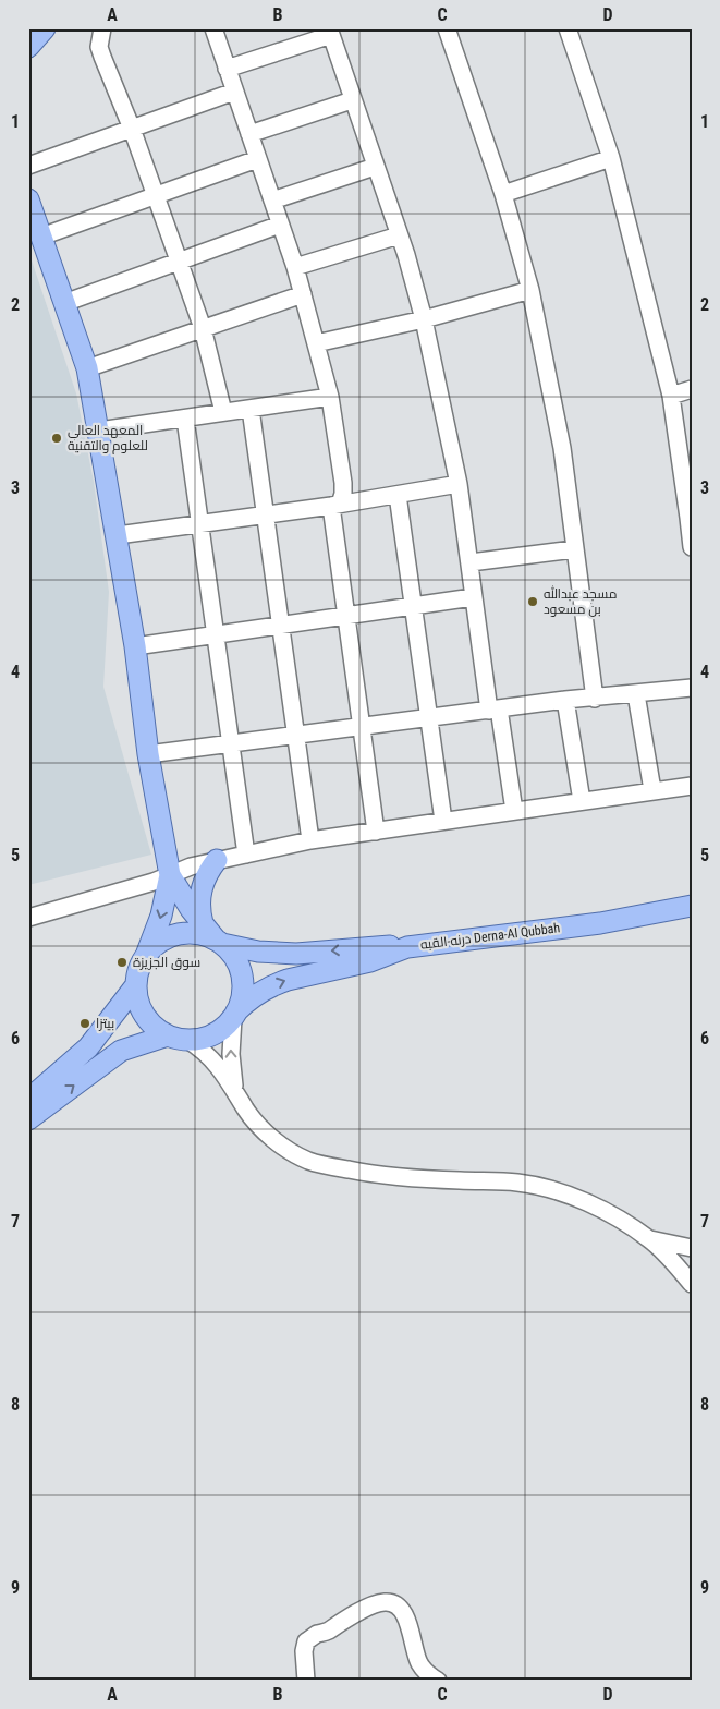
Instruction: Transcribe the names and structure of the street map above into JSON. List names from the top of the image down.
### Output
{
  "streets": {
    "main road": ["درنه-القبه Derna-Al Qubbah"]
  },
  "one_way": ["درنه-القبه Derna-Al Qubbah"],
  "places": [
    "المعهد العالي للعلوم والتقنية",
    "مسجد عبدالله بن مسعود",
    "سوق الجزيزة",
    "بيتزا"
  ],
  "grid": {
    "columns": [
      "A",
      "B",
      "C",
      "D"
    ],
    "rows": [
      "1",
      "2",
      "3",
      "4",
      "5",
      "6",
      "7",
      "8",
      "9"
    ]
  }
}
